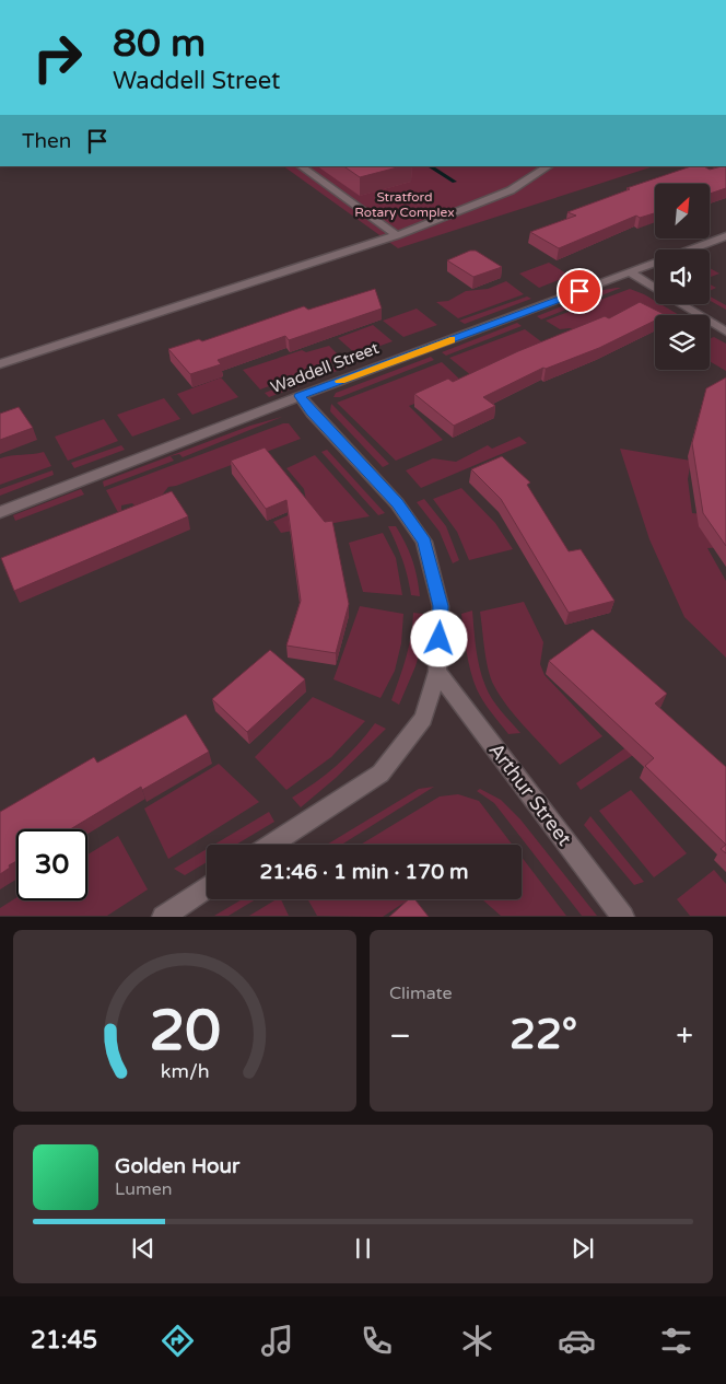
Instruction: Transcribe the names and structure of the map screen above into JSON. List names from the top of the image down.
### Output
{
  "streets": {
    "street": ["Waddell Street", "Arthur Street"]
  },
  "parks": ["Stratford Rotary Complex"],
  "north": "top right",
  "page": {
    "turn": ["80 m", "Waddell Street"],
    "then": "Then",
    "limit": "30",
    "trip": "21:46 · 1 min · 170 m",
    "tile": "Climate",
    "heat": ["−", "22°", "+"],
    "song": ["Golden Hour", "Lumen"],
    "tabs": "21:45",
    "gauge": ["20", "km/h"]
  }
}
